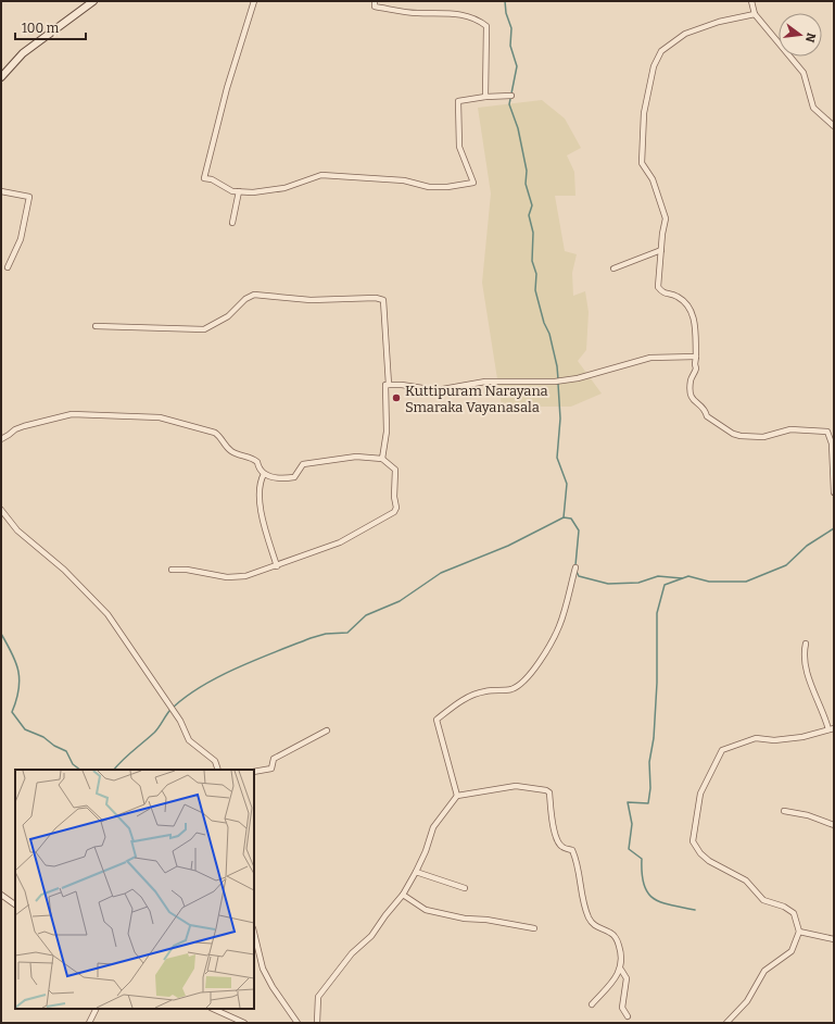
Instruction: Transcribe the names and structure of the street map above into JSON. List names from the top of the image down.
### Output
{
  "places": ["Kuttipuram Narayana Smaraka Vayanasala"],
  "scale_bar": "100 m",
  "north": "right"
}
